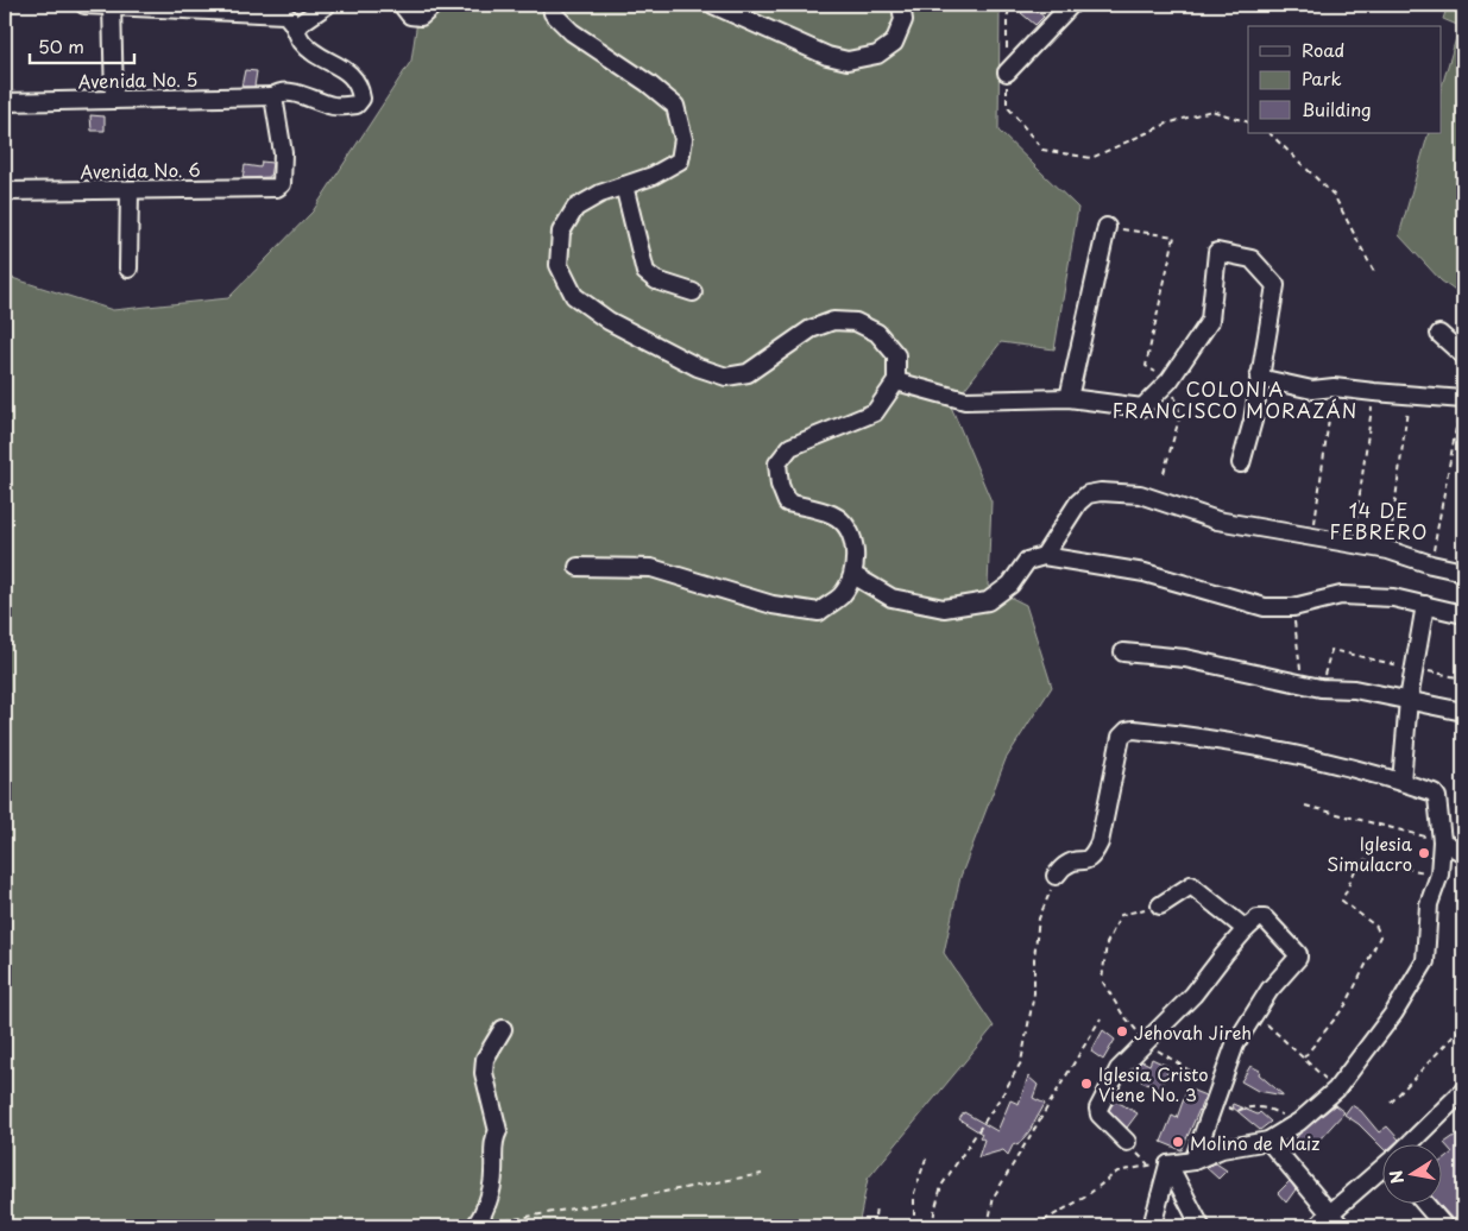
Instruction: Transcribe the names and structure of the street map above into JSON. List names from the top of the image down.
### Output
{
  "streets": {
    "street": ["Avenida No. 5", "Avenida No. 6"]
  },
  "crossings": [
    ["Avenida No. 5", "Avenida No. 6"]
  ],
  "districts": ["COLONIA FRANCISCO MORAZÁN", "14 DE FEBRERO"],
  "places": [
    "Iglesia Simulacro",
    "Jehovah Jireh",
    "Iglesia Cristo Viene No. 3",
    "Molino de Maiz"
  ],
  "legend": ["Road", "Park", "Building"],
  "scale_bar": "50 m",
  "north": "left"
}
